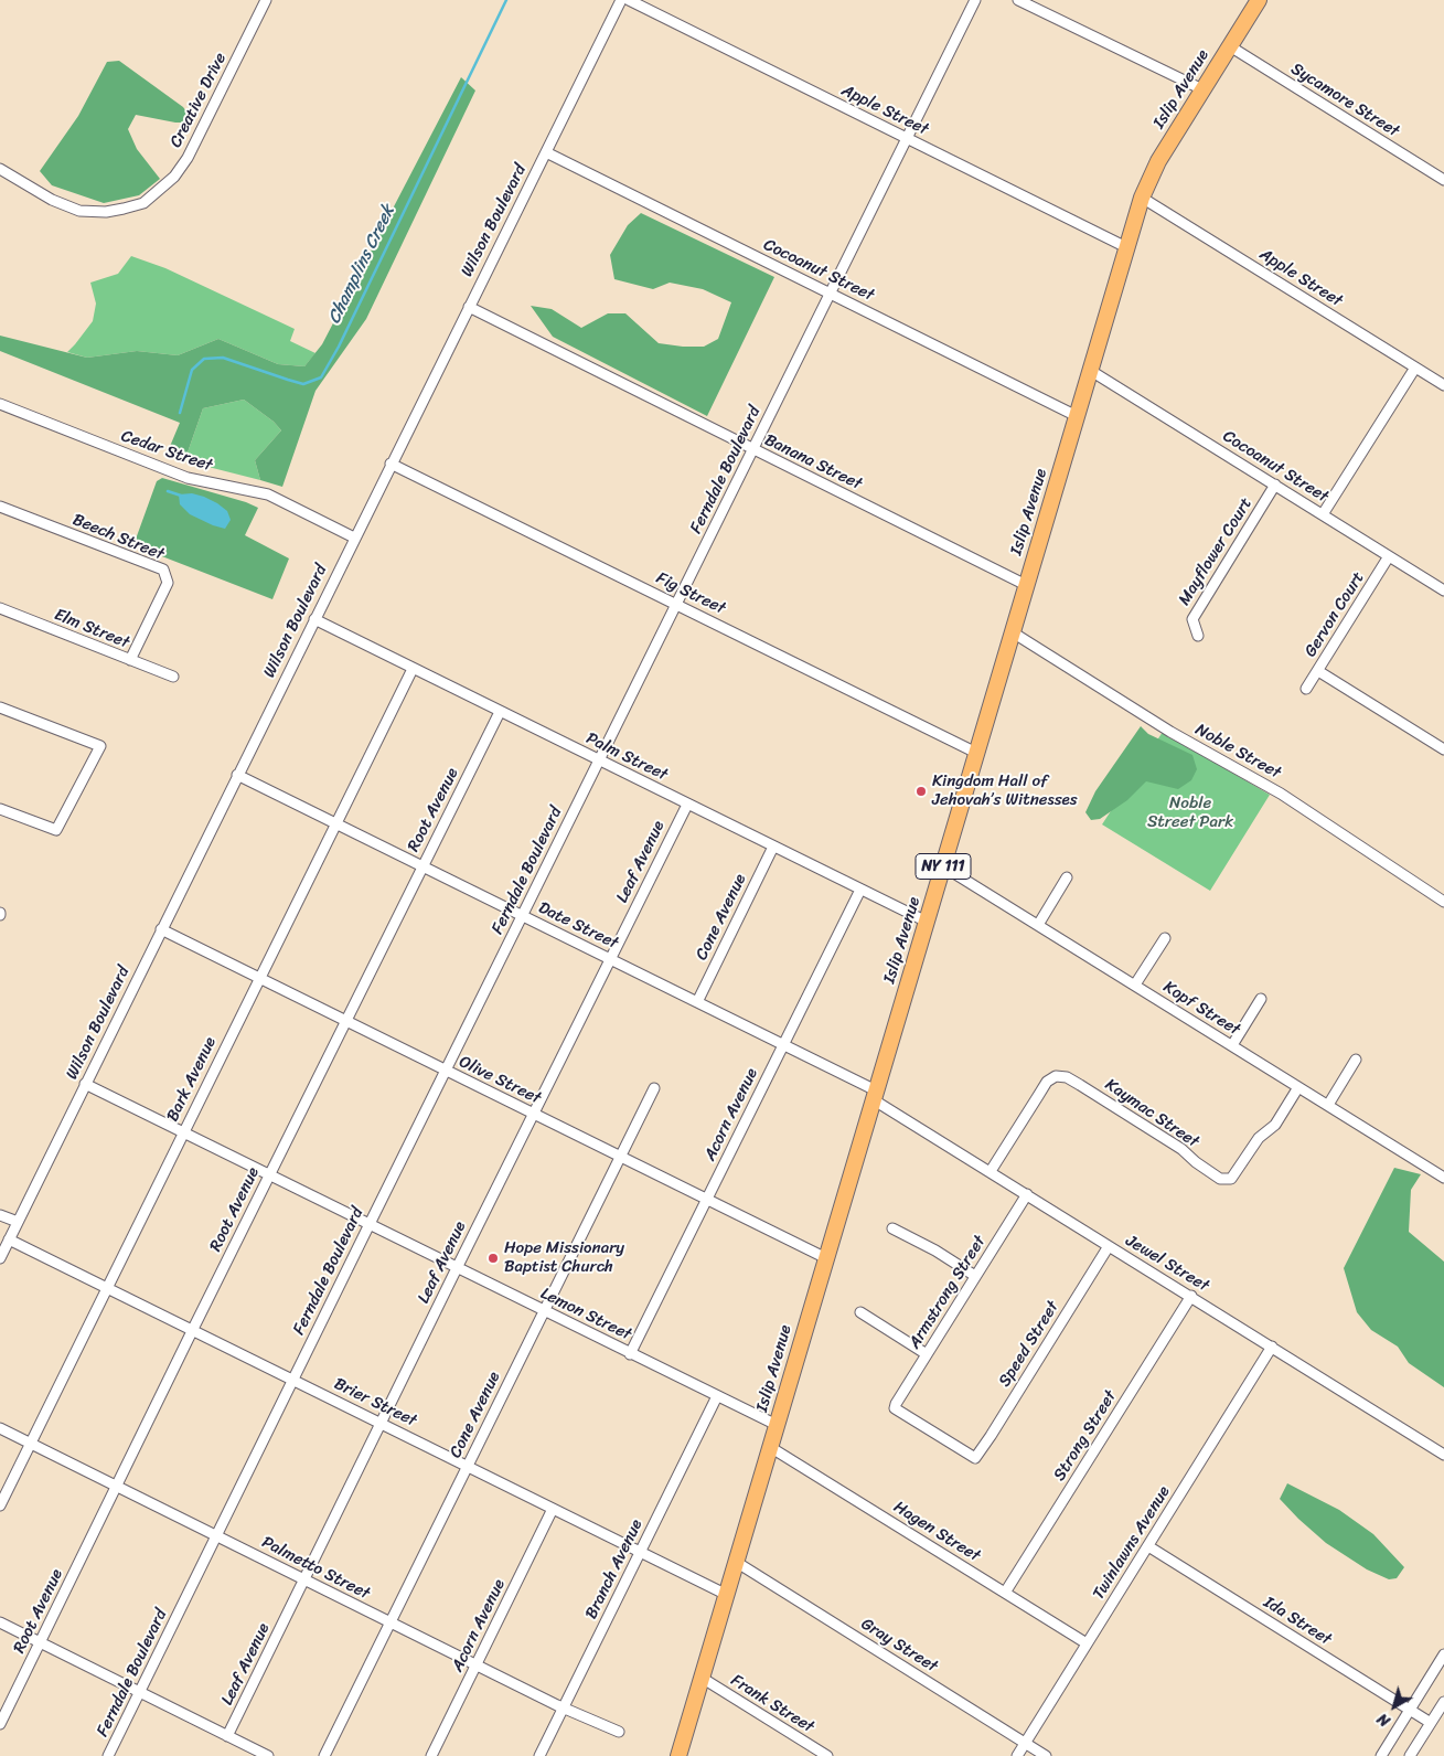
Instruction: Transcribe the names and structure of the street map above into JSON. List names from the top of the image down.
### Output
{
  "streets": {
    "main road": ["Islip Avenue", "NY 111"],
    "street": [
      "Creative Drive",
      "Sycamore Street",
      "Apple Street",
      "Wilson Boulevard",
      "Cocoanut Street",
      "Cedar Street",
      "Banana Street",
      "Ferndale Boulevard",
      "Beech Street",
      "Mayflower Court",
      "Fig Street",
      "Gervon Court",
      "Elm Street",
      "Noble Street",
      "Palm Street",
      "Root Avenue",
      "Leaf Avenue",
      "Cone Avenue",
      "Date Street",
      "Kopf Street",
      "Bark Avenue",
      "Olive Street",
      "Kaymac Street",
      "Acorn Avenue",
      "Jewel Street",
      "Armstrong Street",
      "Lemon Street",
      "Speed Street",
      "Brier Street",
      "Strong Street",
      "Hagen Street",
      "Twinlawns Avenue",
      "Palmetto Street",
      "Branch Avenue",
      "Ida Street",
      "Gray Street",
      "Frank Street"
    ]
  },
  "crossings": [
    ["Islip Avenue", "Sycamore Street"],
    ["Islip Avenue", "Apple Street"],
    ["Islip Avenue", "Cocoanut Street"],
    ["Islip Avenue", "Banana Street"],
    ["Islip Avenue", "Fig Street"],
    ["Islip Avenue", "Noble Street"],
    ["Islip Avenue", "Palm Street"],
    ["Islip Avenue", "Date Street"],
    ["Islip Avenue", "Kopf Street"],
    ["Islip Avenue", "Olive Street"],
    ["Islip Avenue", "Jewel Street"],
    ["Islip Avenue", "Lemon Street"],
    ["Islip Avenue", "Brier Street"],
    ["Islip Avenue", "Hagen Street"],
    ["Islip Avenue", "Gray Street"],
    ["Islip Avenue", "Frank Street"],
    ["Apple Street", "Ferndale Boulevard"],
    ["Wilson Boulevard", "Cocoanut Street"],
    ["Wilson Boulevard", "Cedar Street"],
    ["Wilson Boulevard", "Banana Street"],
    ["Wilson Boulevard", "Fig Street"],
    ["Wilson Boulevard", "Palm Street"],
    ["Wilson Boulevard", "Date Street"],
    ["Wilson Boulevard", "Olive Street"],
    ["Wilson Boulevard", "Lemon Street"],
    ["Wilson Boulevard", "Brier Street"],
    ["Cocoanut Street", "Ferndale Boulevard"],
    ["Cocoanut Street", "Mayflower Court"],
    ["Cocoanut Street", "Gervon Court"],
    ["Banana Street", "Ferndale Boulevard"],
    ["Ferndale Boulevard", "Fig Street"],
    ["Ferndale Boulevard", "Palm Street"],
    ["Ferndale Boulevard", "Date Street"],
    ["Ferndale Boulevard", "Olive Street"],
    ["Ferndale Boulevard", "Lemon Street"],
    ["Ferndale Boulevard", "Brier Street"],
    ["Ferndale Boulevard", "Palmetto Street"],
    ["Beech Street", "Elm Street"],
    ["Palm Street", "Root Avenue"],
    ["Palm Street", "Leaf Avenue"],
    ["Palm Street", "Cone Avenue"],
    ["Palm Street", "Bark Avenue"],
    ["Palm Street", "Acorn Avenue"],
    ["Root Avenue", "Date Street"],
    ["Root Avenue", "Olive Street"],
    ["Root Avenue", "Lemon Street"],
    ["Root Avenue", "Brier Street"],
    ["Root Avenue", "Palmetto Street"],
    ["Leaf Avenue", "Date Street"],
    ["Leaf Avenue", "Olive Street"],
    ["Leaf Avenue", "Lemon Street"],
    ["Leaf Avenue", "Brier Street"],
    ["Leaf Avenue", "Palmetto Street"],
    ["Cone Avenue", "Date Street"],
    ["Cone Avenue", "Olive Street"],
    ["Cone Avenue", "Lemon Street"],
    ["Cone Avenue", "Brier Street"],
    ["Cone Avenue", "Palmetto Street"],
    ["Date Street", "Bark Avenue"],
    ["Date Street", "Acorn Avenue"],
    ["Date Street", "Jewel Street"],
    ["Kopf Street", "Kaymac Street"],
    ["Bark Avenue", "Olive Street"],
    ["Bark Avenue", "Lemon Street"],
    ["Bark Avenue", "Brier Street"],
    ["Bark Avenue", "Palmetto Street"],
    ["Olive Street", "Acorn Avenue"],
    ["Kaymac Street", "Jewel Street"],
    ["Acorn Avenue", "Lemon Street"],
    ["Acorn Avenue", "Brier Street"],
    ["Acorn Avenue", "Palmetto Street"],
    ["Jewel Street", "Armstrong Street"],
    ["Jewel Street", "Speed Street"],
    ["Jewel Street", "Strong Street"],
    ["Jewel Street", "Twinlawns Avenue"],
    ["Armstrong Street", "Speed Street"],
    ["Lemon Street", "Branch Avenue"],
    ["Brier Street", "Branch Avenue"],
    ["Strong Street", "Hagen Street"],
    ["Hagen Street", "Twinlawns Avenue"],
    ["Twinlawns Avenue", "Ida Street"],
    ["Twinlawns Avenue", "Gray Street"],
    ["Palmetto Street", "Branch Avenue"]
  ],
  "water": ["Champlins Creek"],
  "parks": ["Noble Street Park"],
  "places": ["Kingdom Hall of Jehovah’s Witnesses", "Hope Missionary Baptist Church"],
  "north": "bottom left"
}
